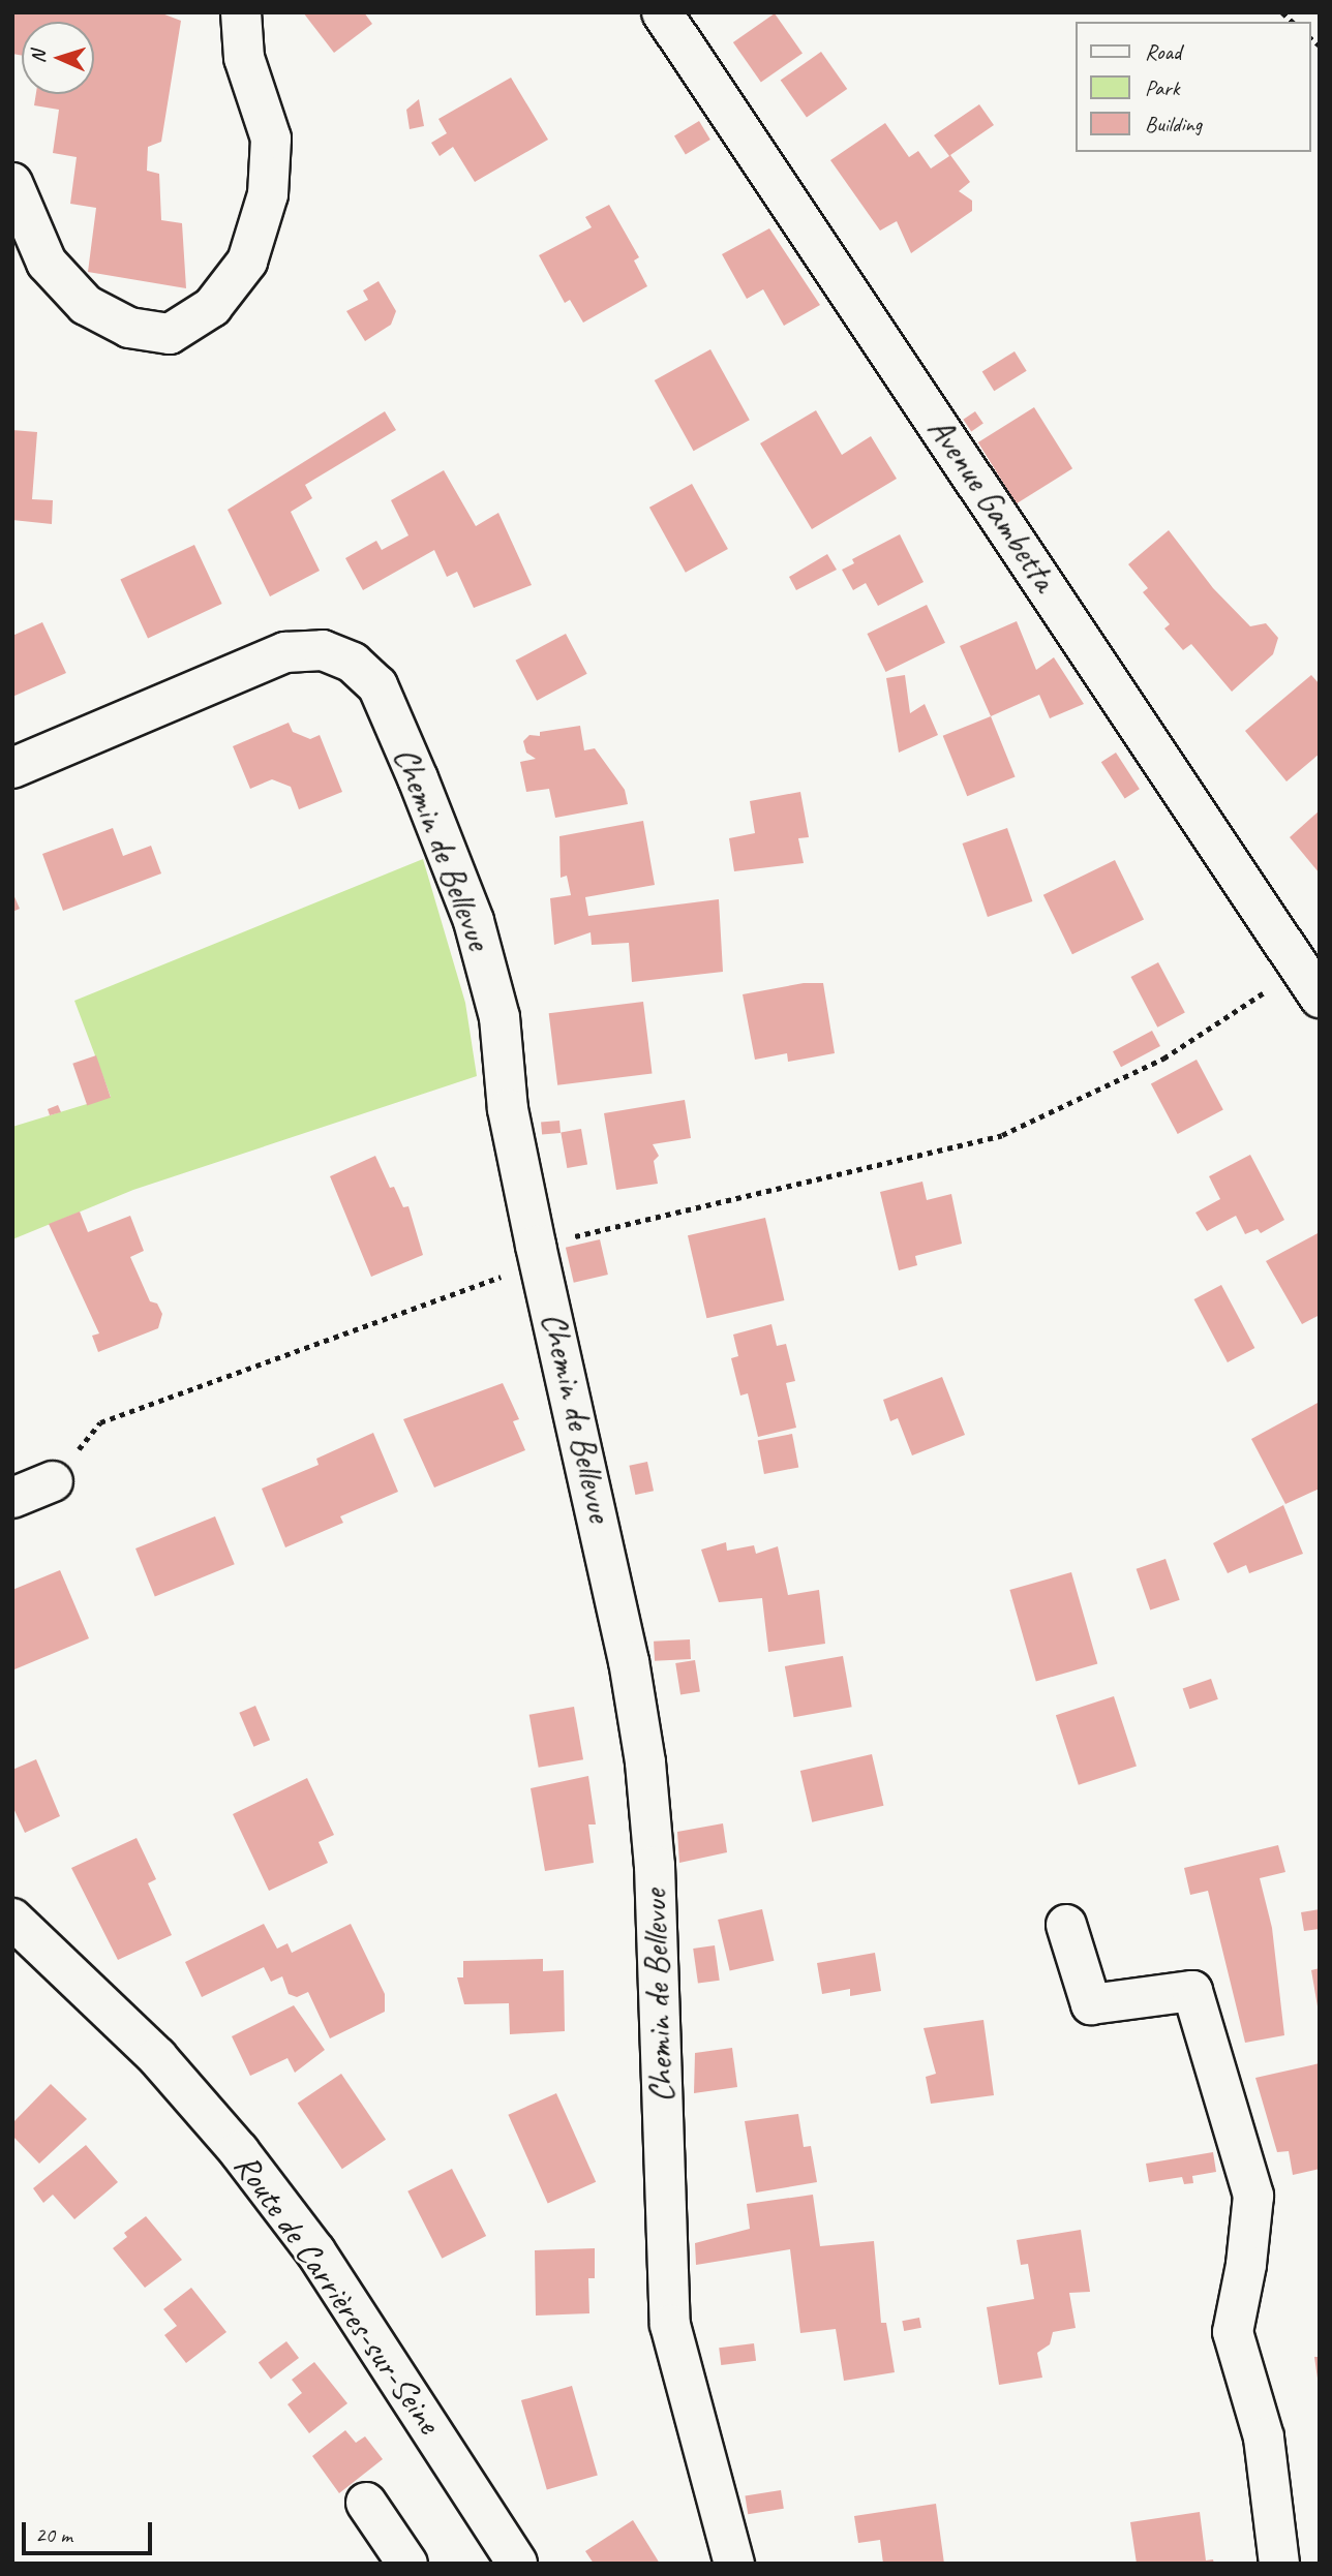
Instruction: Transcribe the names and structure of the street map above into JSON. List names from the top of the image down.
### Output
{
  "streets": {
    "street": ["Avenue Gambetta", "Chemin de Bellevue", "Route de Carrières-sur-Seine"]
  },
  "legend": ["Road", "Park", "Building"],
  "scale_bar": "20 m",
  "north": "left"
}
